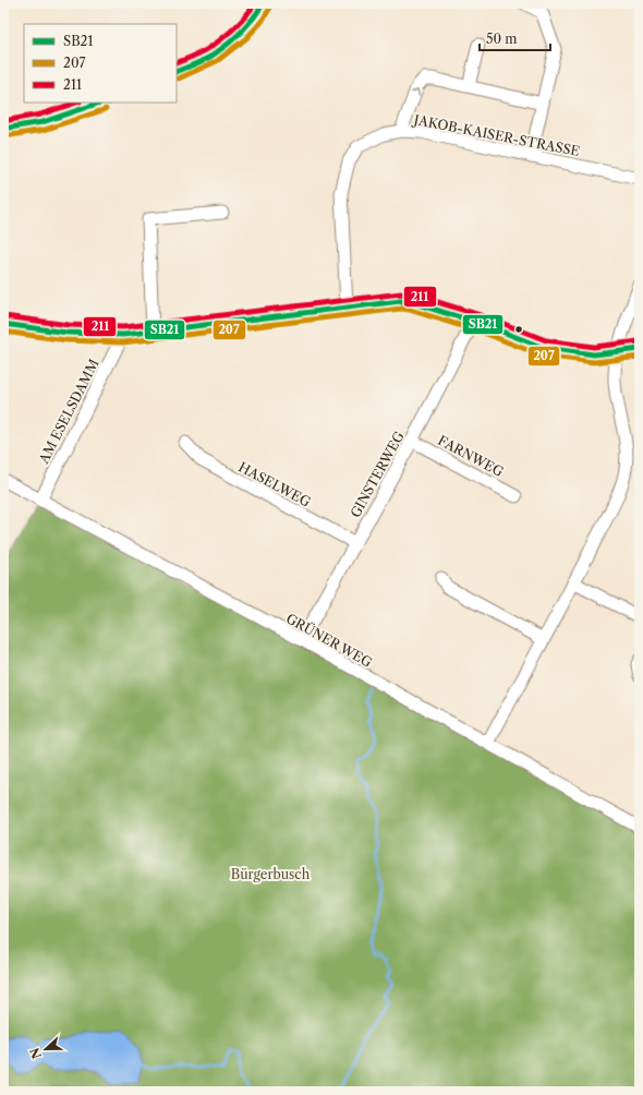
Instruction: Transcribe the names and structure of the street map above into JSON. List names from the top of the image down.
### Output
{
  "streets": {
    "street": [
      "JAKOB-KAISER-STRASSE",
      "AM ESELSDAMM",
      "FARNWEG",
      "GINSTERWEG",
      "HASELWEG",
      "GRÜNER WEG"
    ]
  },
  "crossings": [
    ["AM ESELSDAMM", "GRÜNER WEG"],
    ["FARNWEG", "GINSTERWEG"],
    ["GINSTERWEG", "HASELWEG"],
    ["GINSTERWEG", "GRÜNER WEG"]
  ],
  "parks": ["Bürgerbusch"],
  "lines": ["transit line SB21", "transit line 211", "transit line 207"],
  "legend": ["SB21", "207", "211"],
  "scale_bar": "50 m",
  "north": "left"
}
